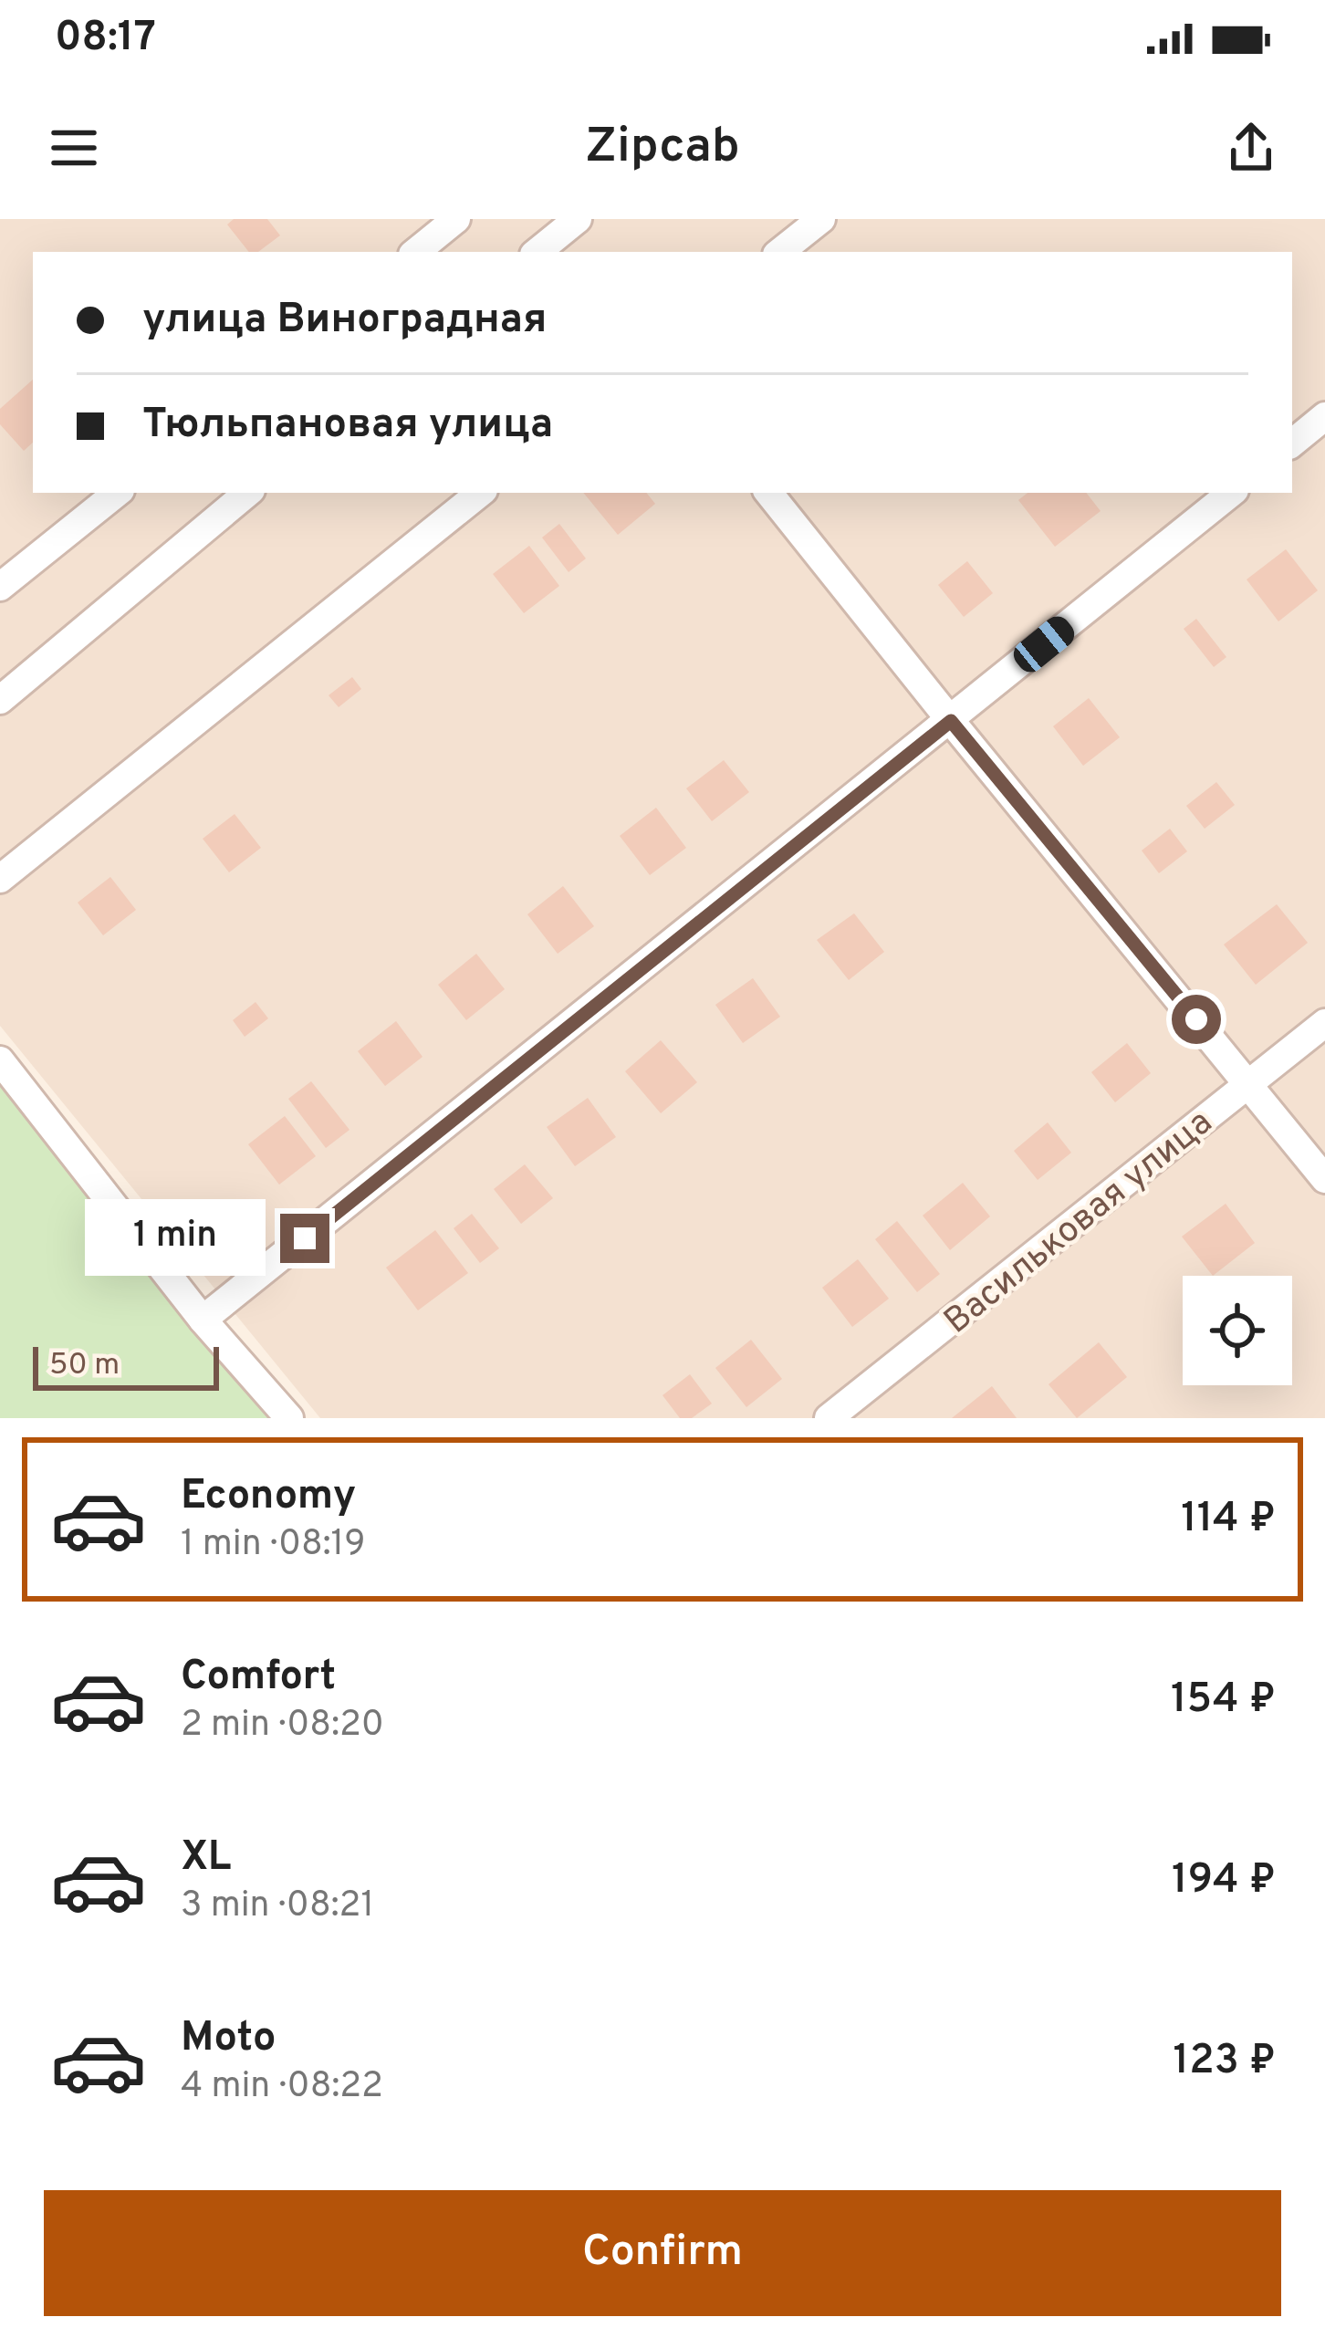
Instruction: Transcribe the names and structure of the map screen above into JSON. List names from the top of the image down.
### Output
{
  "streets": {
    "street": ["Васильковая улица"]
  },
  "scale_bar": "50 m",
  "page": {
    "status": "08:17",
    "header": "Zipcab",
    "banner": ["улица Виноградная", "Тюльпановая улица"],
    "bubble": "1 min",
    "scale": "50 m",
    "list": [
      {
        "name": "Economy",
        "note": "1 min · 08:19",
        "value": "114 ₽"
      },
      {
        "name": "Comfort",
        "note": "2 min · 08:20",
        "value": "154 ₽"
      },
      {
        "name": "XL",
        "note": "3 min · 08:21",
        "value": "194 ₽"
      },
      {
        "name": "Moto",
        "note": "4 min · 08:22",
        "value": "123 ₽"
      }
    ],
    "buttons": "Confirm"
  }
}
